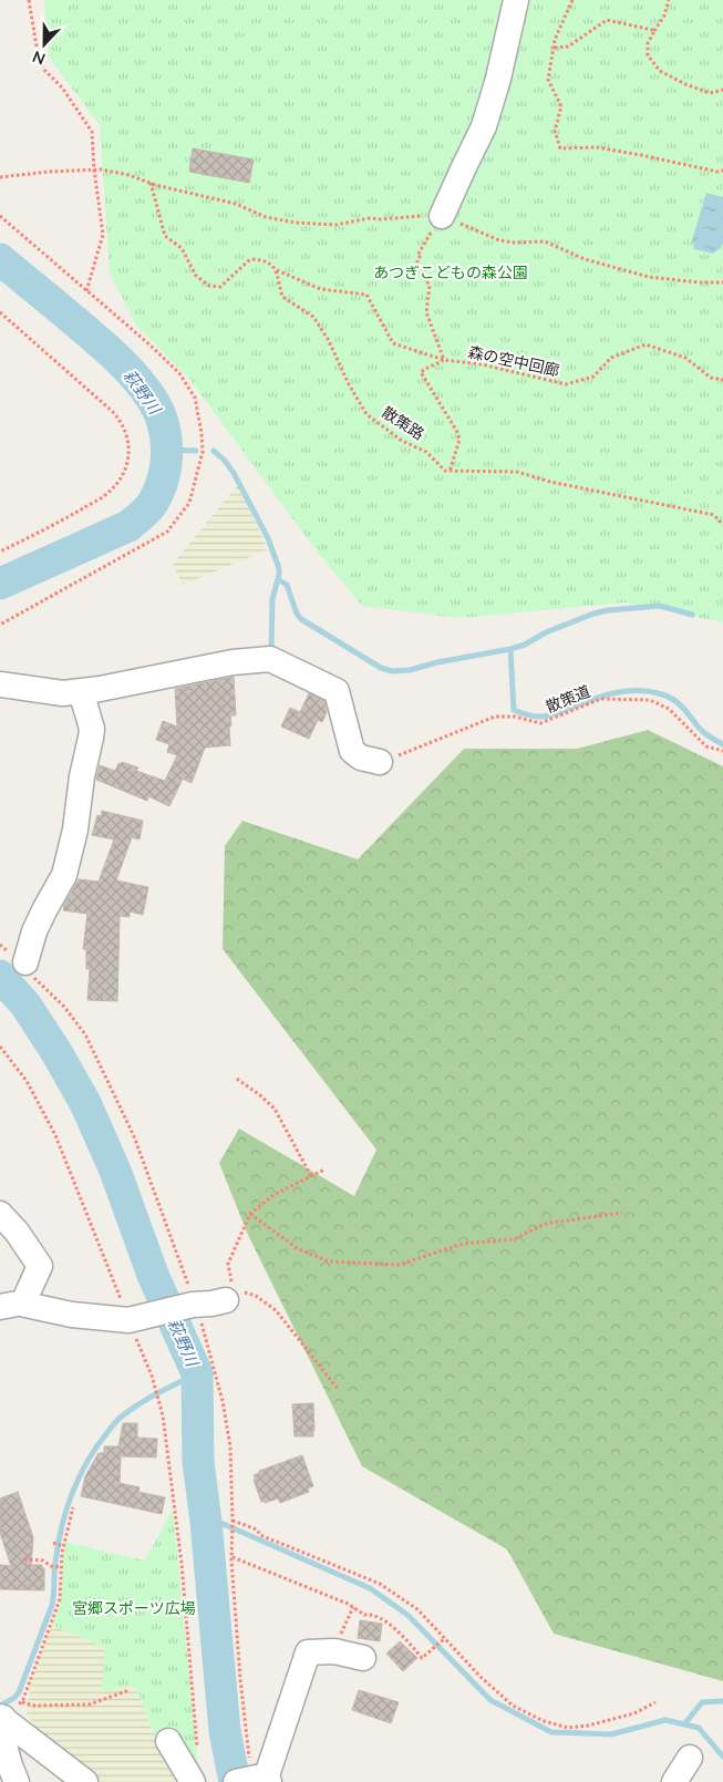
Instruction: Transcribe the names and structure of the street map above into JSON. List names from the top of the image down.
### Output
{
  "streets": {
    "path": ["森の空中回廊", "散策路", "散策道"]
  },
  "crossings": [
    ["森の空中回廊", "散策路"]
  ],
  "water": ["萩野川"],
  "parks": ["あつぎこどもの森公園", "宮郷スポーツ広場"],
  "north": "bottom"
}
